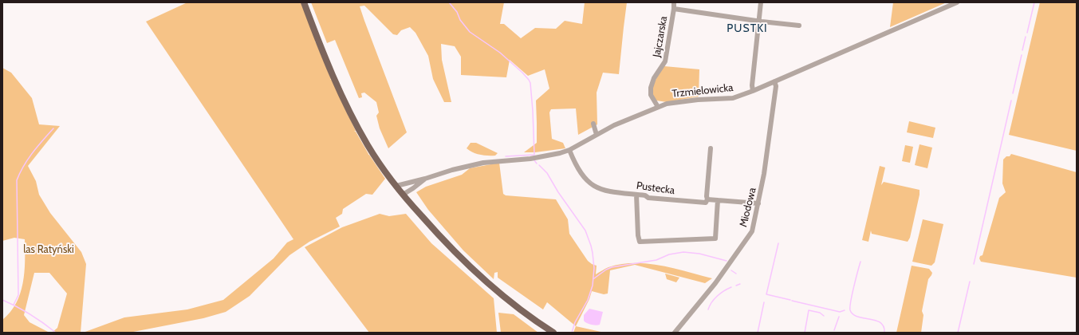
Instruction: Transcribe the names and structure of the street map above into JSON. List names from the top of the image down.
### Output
{
  "streets": {
    "street": [
      "Jajczarska",
      "Trzmielowicka",
      "Pustecka",
      "Miodowa"
    ]
  },
  "crossings": [
    ["Jajczarska", "Trzmielowicka"],
    ["Trzmielowicka", "Pustecka"],
    ["Trzmielowicka", "Miodowa"],
    ["Pustecka", "Miodowa"]
  ],
  "districts": ["PUSTKI"],
  "parks": ["las Ratyński"]
}
